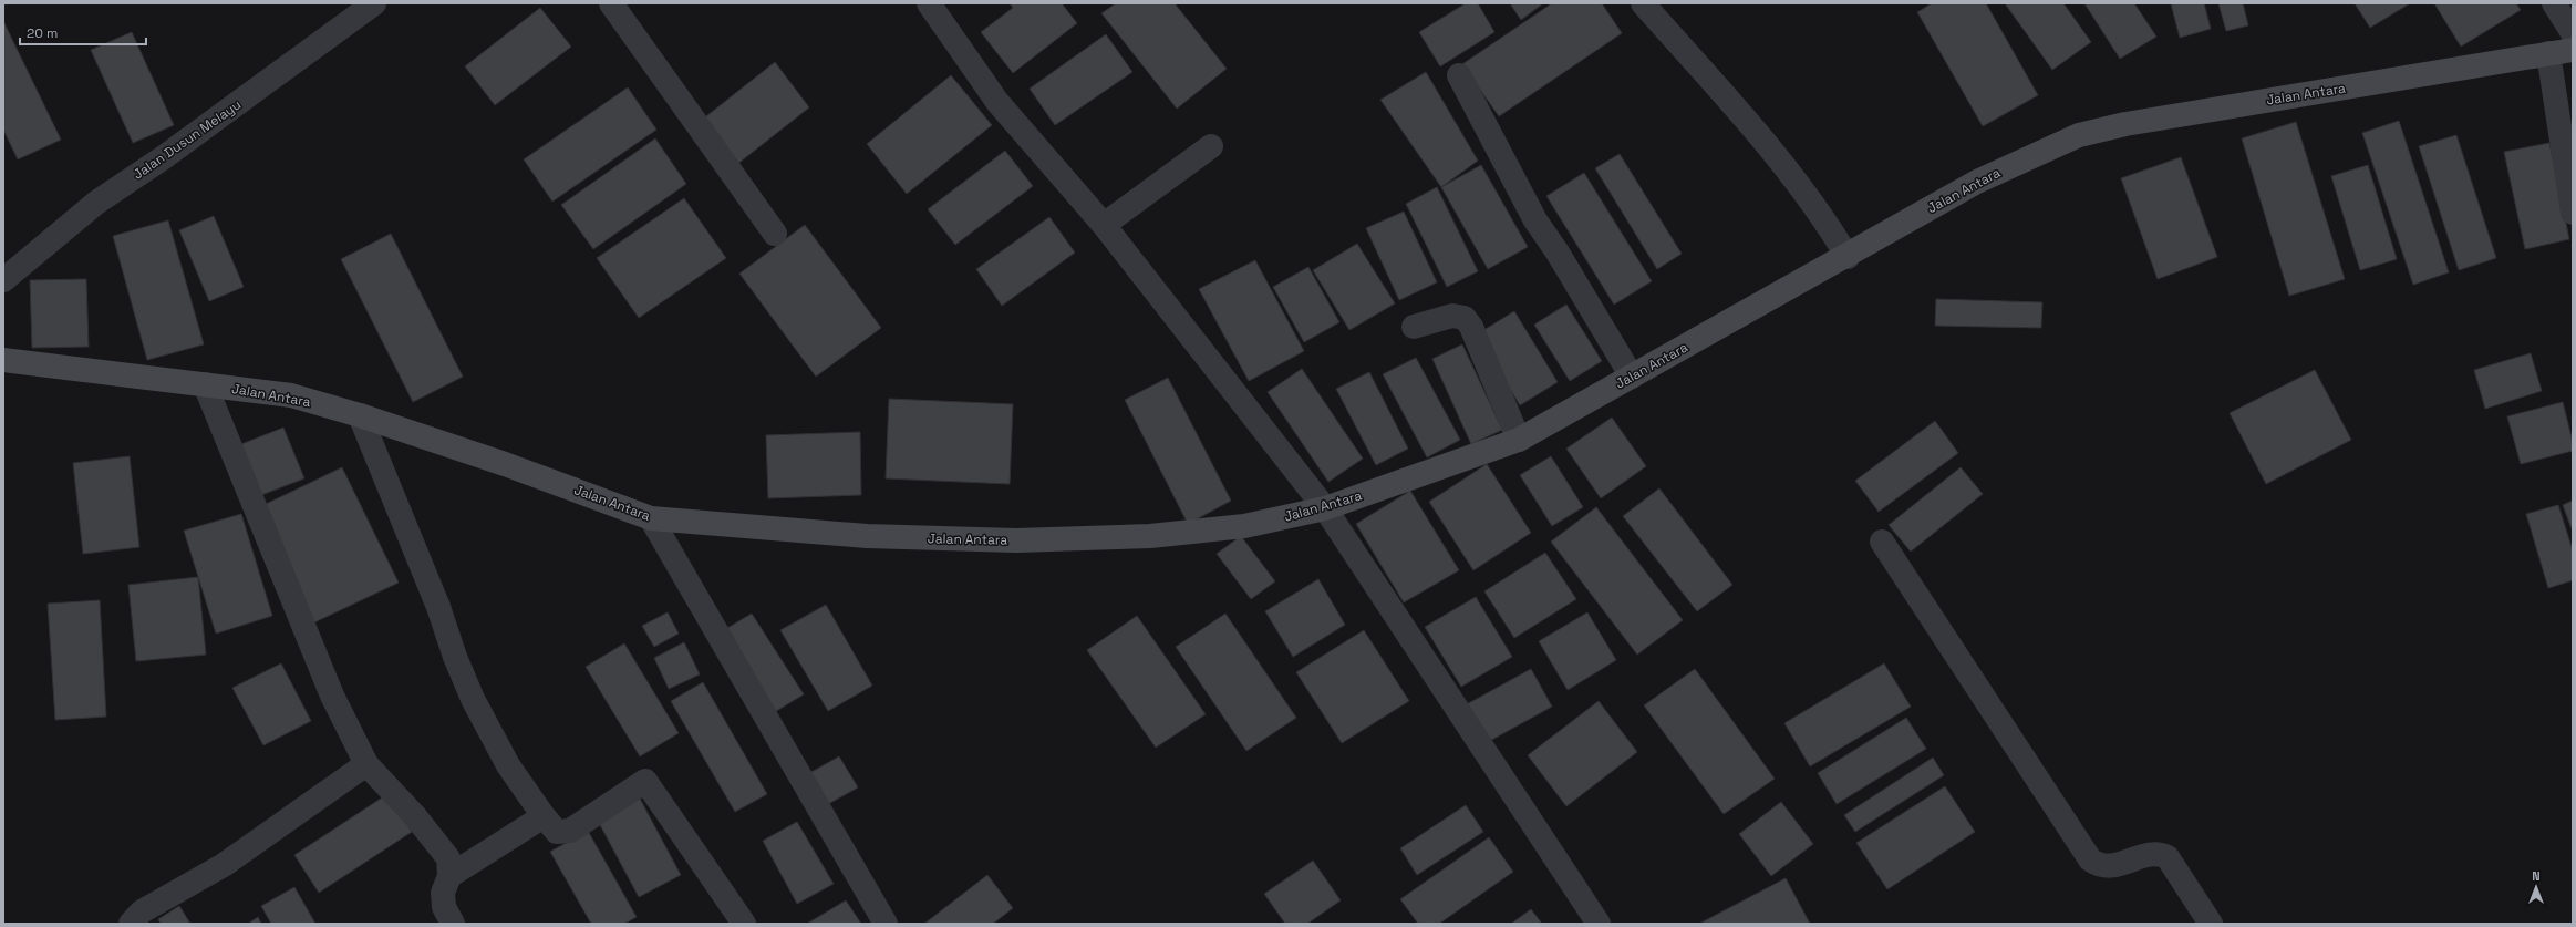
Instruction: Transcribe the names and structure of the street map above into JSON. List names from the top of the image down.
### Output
{
  "streets": {
    "street": ["Jalan Antara", "Jalan Dusun Melayu"]
  },
  "scale_bar": "20 m",
  "north": "top"
}
